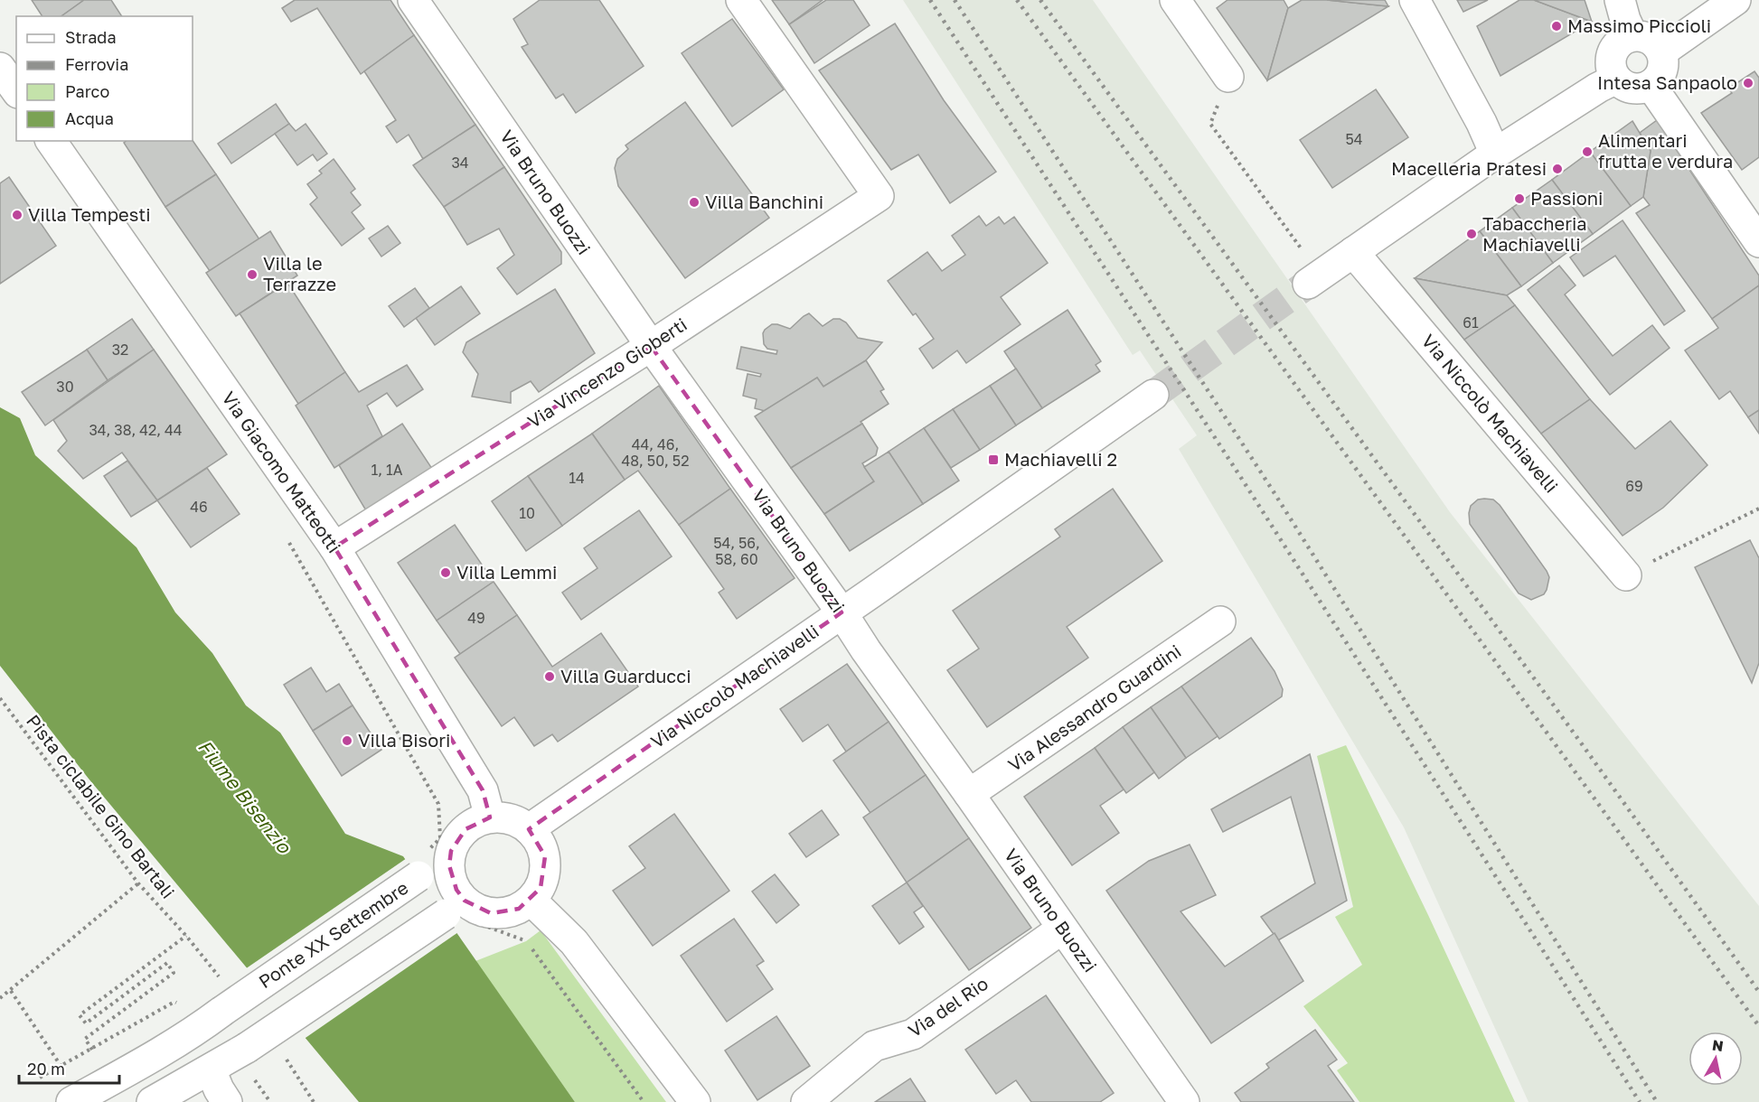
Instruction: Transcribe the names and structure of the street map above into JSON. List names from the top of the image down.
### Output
{
  "streets": {
    "street": [
      "Via Bruno Buozzi",
      "Via Vincenzo Gioberti",
      "Via Niccolò Machiavelli",
      "Via Giacomo Matteotti",
      "Via Alessandro Guardini",
      "Ponte XX Settembre",
      "Via del Rio"
    ],
    "path": ["Pista ciclabile Gino Bartali"]
  },
  "crossings": [
    ["Via Bruno Buozzi", "Via Vincenzo Gioberti"],
    ["Via Bruno Buozzi", "Via Niccolò Machiavelli"],
    ["Via Bruno Buozzi", "Via Alessandro Guardini"],
    ["Via Bruno Buozzi", "Via del Rio"],
    ["Via Vincenzo Gioberti", "Via Giacomo Matteotti"],
    ["Via Niccolò Machiavelli", "Via Giacomo Matteotti"],
    ["Via Niccolò Machiavelli", "Ponte XX Settembre"],
    ["Via Giacomo Matteotti", "Ponte XX Settembre"]
  ],
  "water": ["Fiume Bisenzio"],
  "places": {
    "other": [
      "Massimo Piccioli",
      "Intesa Sanpaolo",
      "Alimentari frutta e verdura",
      "Macelleria Pratesi",
      "Passioni",
      "Villa Banchini",
      "Villa Tempesti",
      "Tabaccheria Machiavelli",
      "Villa le Terrazze",
      "Villa Lemmi",
      "Villa Guarducci",
      "Villa Bisori"
    ],
    "transit": ["Machiavelli 2"]
  },
  "house_numbers": [
    "54",
    "34",
    "61",
    "32",
    "30",
    "34, 38, 42, 44",
    "44, 46, 48, 50, 52",
    "1, 1A",
    "14",
    "69",
    "46",
    "10",
    "54, 56, 58, 60",
    "49"
  ],
  "legend": [
    "Strada",
    "Ferrovia",
    "Parco",
    "Acqua"
  ],
  "scale_bar": "20 m",
  "north": "top"
}
